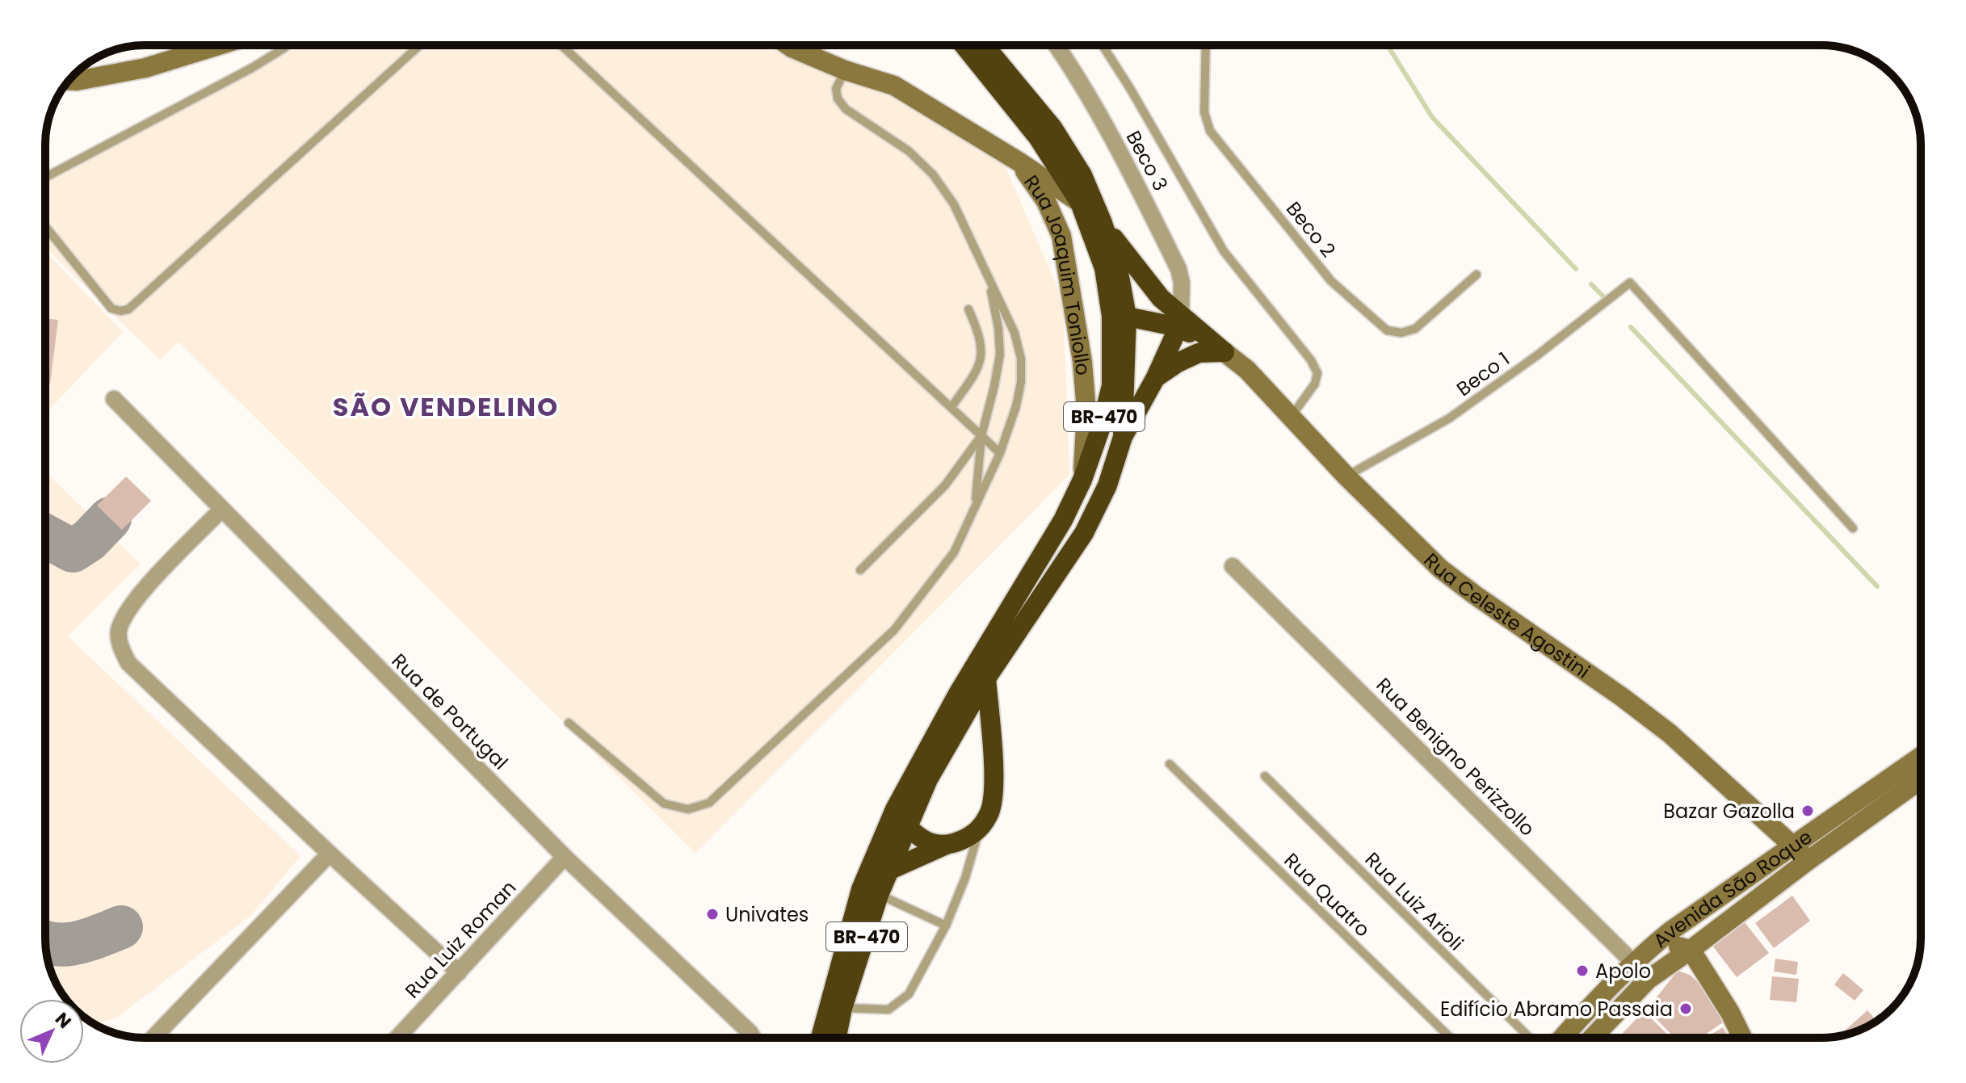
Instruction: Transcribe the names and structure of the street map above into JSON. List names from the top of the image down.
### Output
{
  "streets": {
    "highway": ["BR-470"],
    "street": [
      "Beco 3",
      "Rua Joaquim Toniollo",
      "Rua Celeste Agostini",
      "Rua de Portugal",
      "Rua Benigno Perizzollo",
      "Avenida São Roque",
      "Rua Luiz Roman"
    ],
    "lane": [
      "Beco 2",
      "Beco 1",
      "Rua Quatro",
      "Rua Luiz Arioli"
    ]
  },
  "crossings": [
    ["Rua Joaquim Toniollo", "BR-470"],
    ["Beco 1", "Rua Celeste Agostini"],
    ["Rua Celeste Agostini", "Avenida São Roque"],
    ["Rua de Portugal", "Rua Luiz Roman"],
    ["Rua Benigno Perizzollo", "Avenida São Roque"]
  ],
  "districts": ["SÃO VENDELINO"],
  "places": [
    "Bazar Gazolla",
    "Univates",
    "Apolo",
    "Edifício Abramo Passaia"
  ],
  "north": "top right"
}
